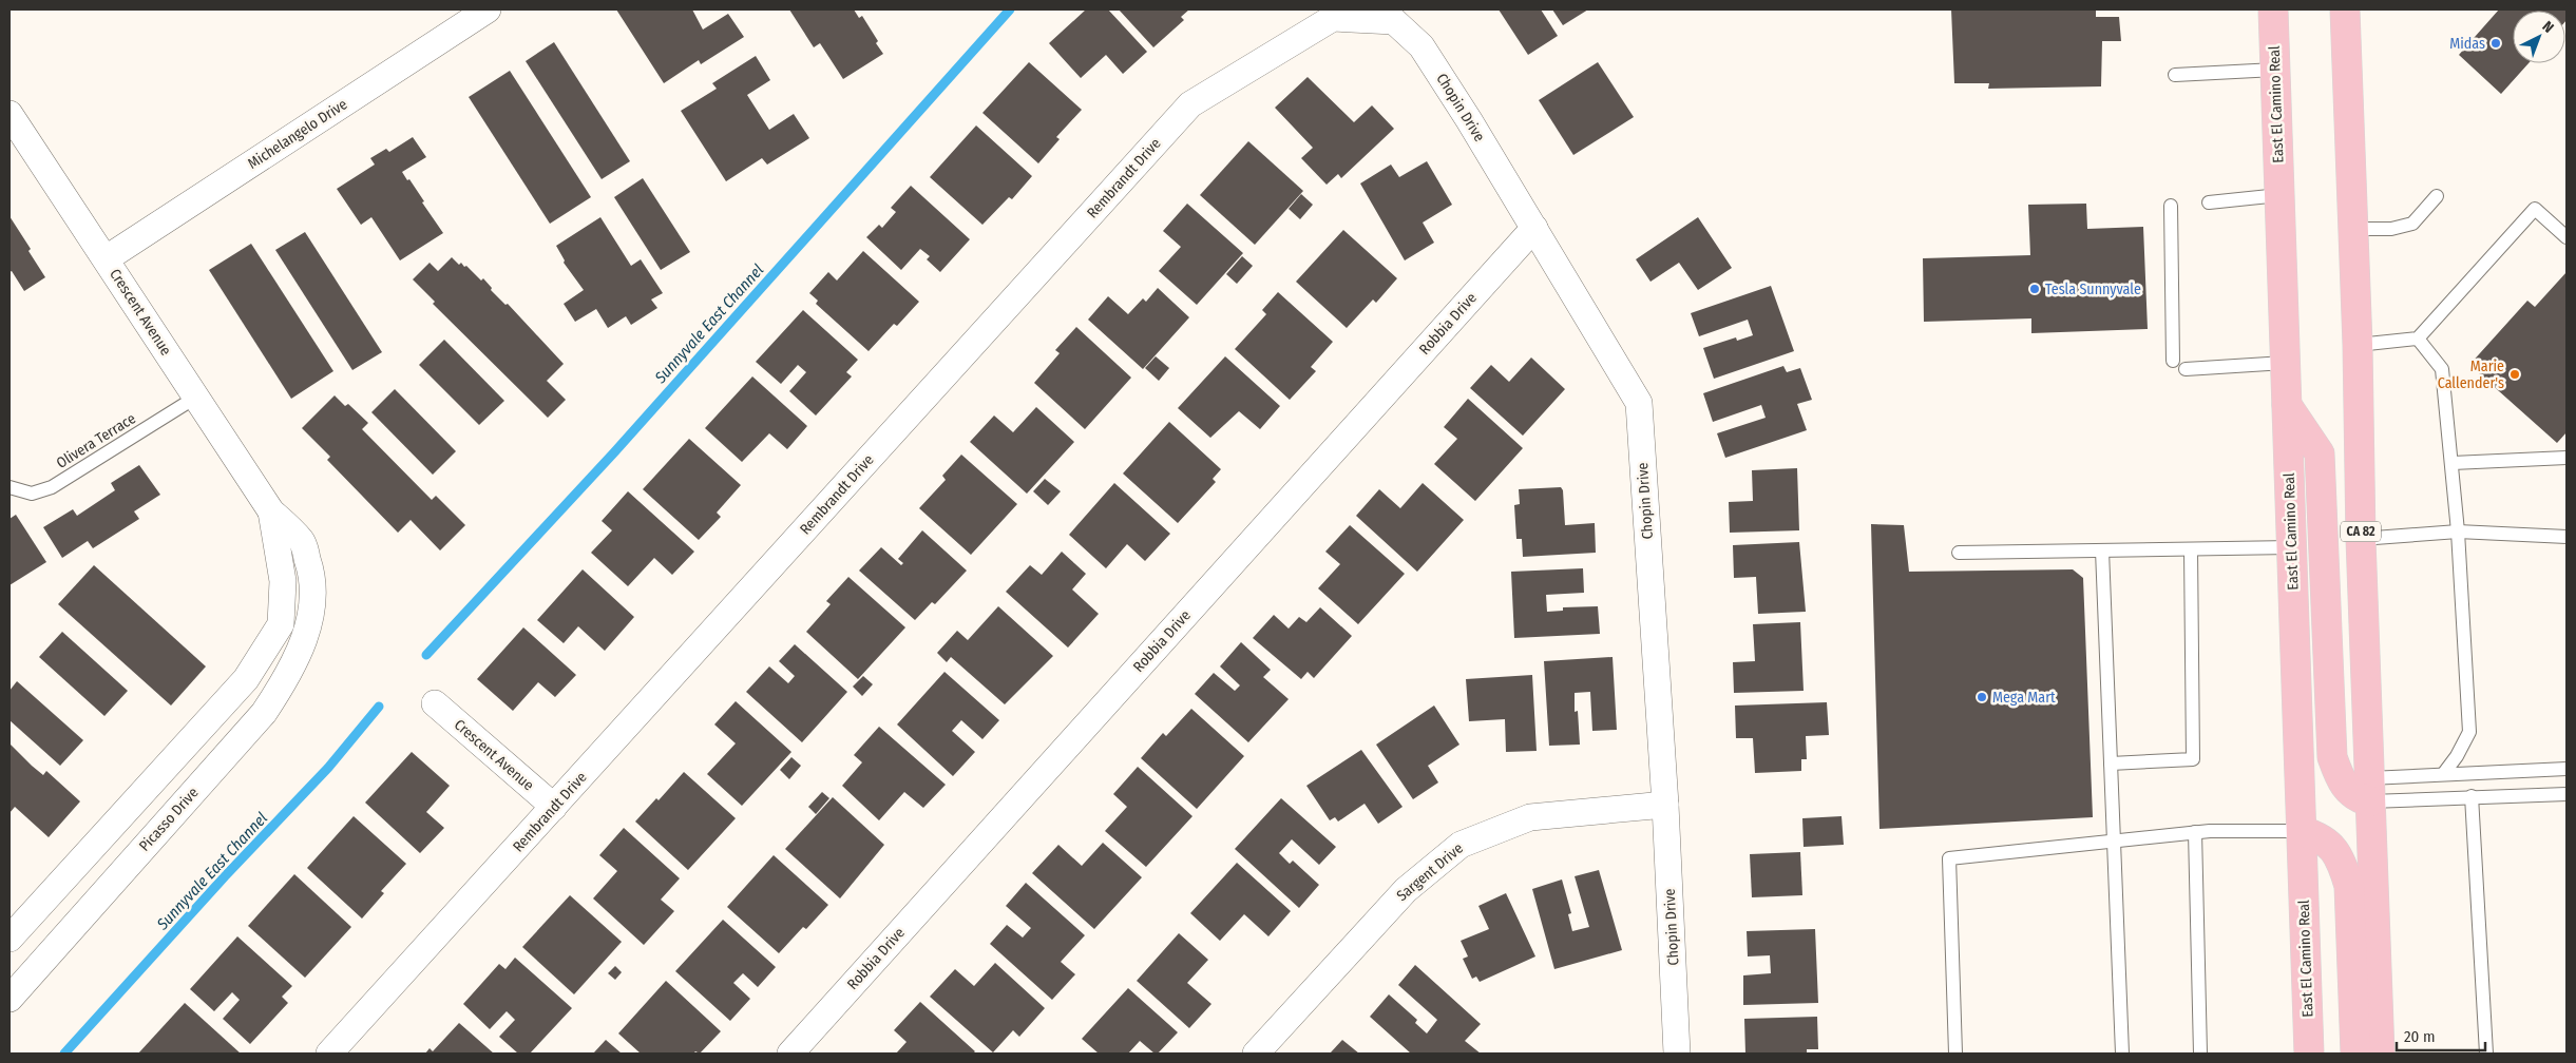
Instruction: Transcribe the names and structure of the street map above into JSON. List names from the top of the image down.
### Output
{
  "streets": {
    "main road": ["East El Camino Real", "CA 82"],
    "street": [
      "Chopin Drive",
      "Michelangelo Drive",
      "Rembrandt Drive",
      "Crescent Avenue",
      "Robbia Drive",
      "Picasso Drive",
      "Sargent Drive"
    ],
    "lane": ["Olivera Terrace"]
  },
  "crossings": [
    ["Chopin Drive", "Rembrandt Drive"],
    ["Chopin Drive", "Robbia Drive"],
    ["Chopin Drive", "Sargent Drive"],
    ["Michelangelo Drive", "Crescent Avenue"],
    ["Rembrandt Drive", "Crescent Avenue"],
    ["Crescent Avenue", "Olivera Terrace"],
    ["Crescent Avenue", "Picasso Drive"]
  ],
  "water": ["Sunnyvale East Channel"],
  "places": [
    "Midas",
    "Tesla Sunnyvale",
    "Marie Callender's",
    "Mega Mart"
  ],
  "scale_bar": "20 m",
  "north": "top right"
}
